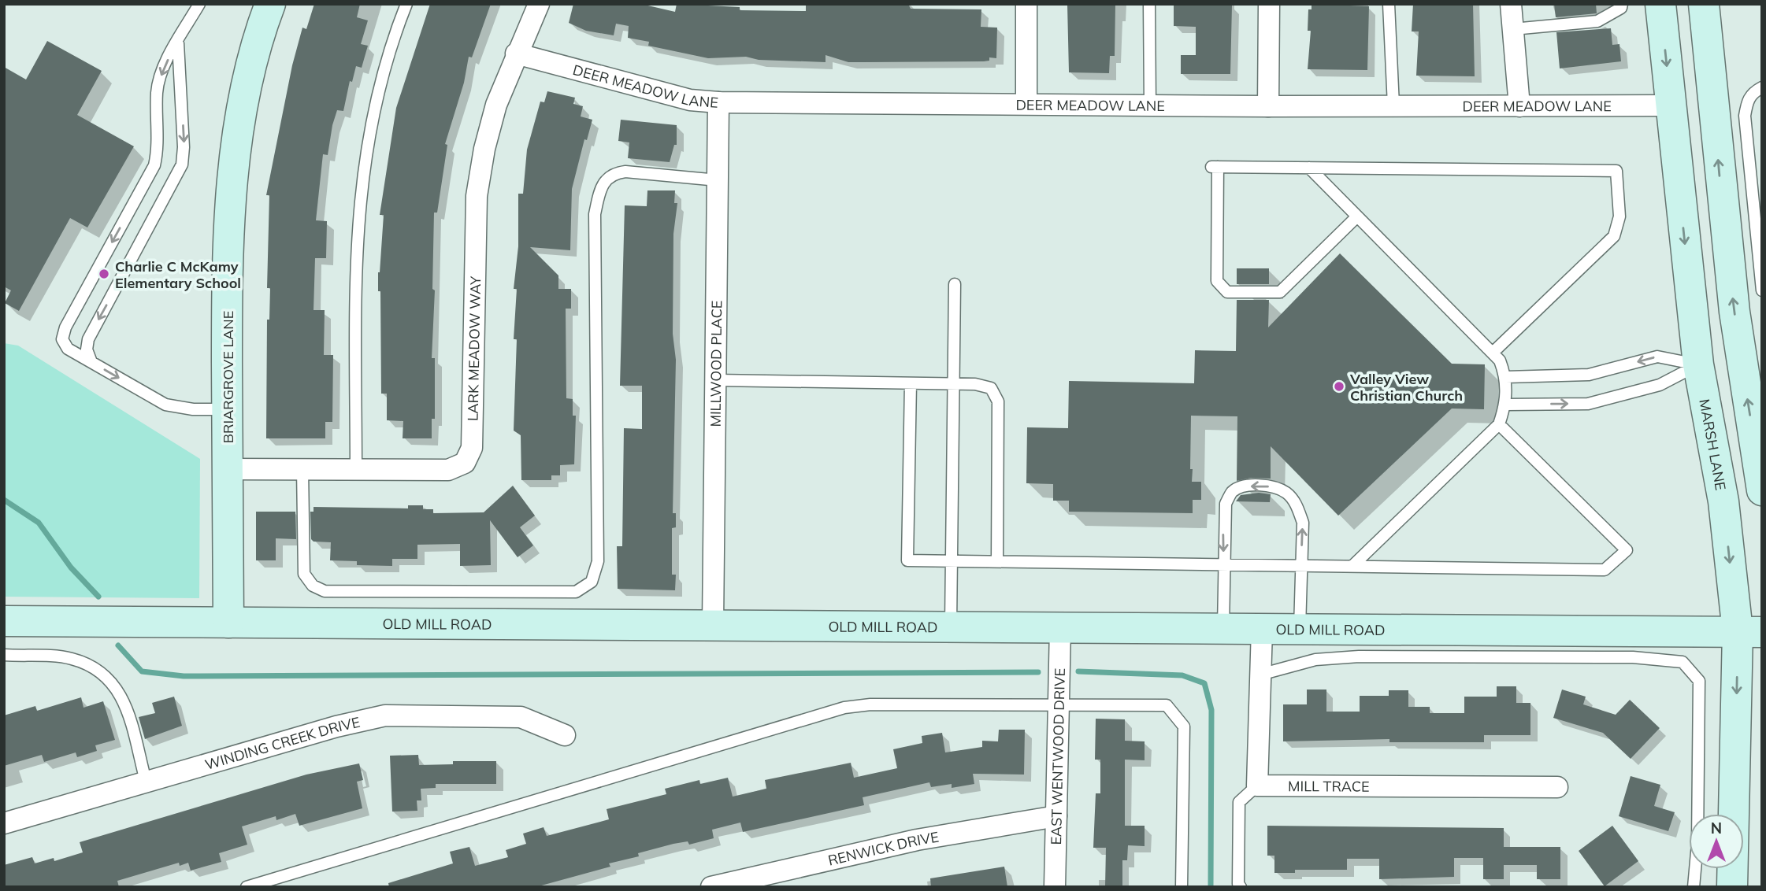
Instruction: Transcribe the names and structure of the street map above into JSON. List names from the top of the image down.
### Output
{
  "streets": {
    "street": [
      "DEER MEADOW LANE",
      "LARK MEADOW WAY",
      "MILLWOOD PLACE",
      "BRIARGROVE LANE",
      "MARSH LANE",
      "OLD MILL ROAD",
      "WINDING CREEK DRIVE",
      "EAST WENTWOOD DRIVE",
      "MILL TRACE",
      "RENWICK DRIVE"
    ]
  },
  "crossings": [
    ["DEER MEADOW LANE", "LARK MEADOW WAY"],
    ["DEER MEADOW LANE", "MILLWOOD PLACE"],
    ["DEER MEADOW LANE", "MARSH LANE"],
    ["LARK MEADOW WAY", "BRIARGROVE LANE"],
    ["MILLWOOD PLACE", "OLD MILL ROAD"],
    ["BRIARGROVE LANE", "OLD MILL ROAD"],
    ["MARSH LANE", "OLD MILL ROAD"],
    ["OLD MILL ROAD", "EAST WENTWOOD DRIVE"],
    ["EAST WENTWOOD DRIVE", "RENWICK DRIVE"]
  ],
  "places": ["Charlie C McKamy Elementary School", "Valley View Christian Church"],
  "north": "top"
}
